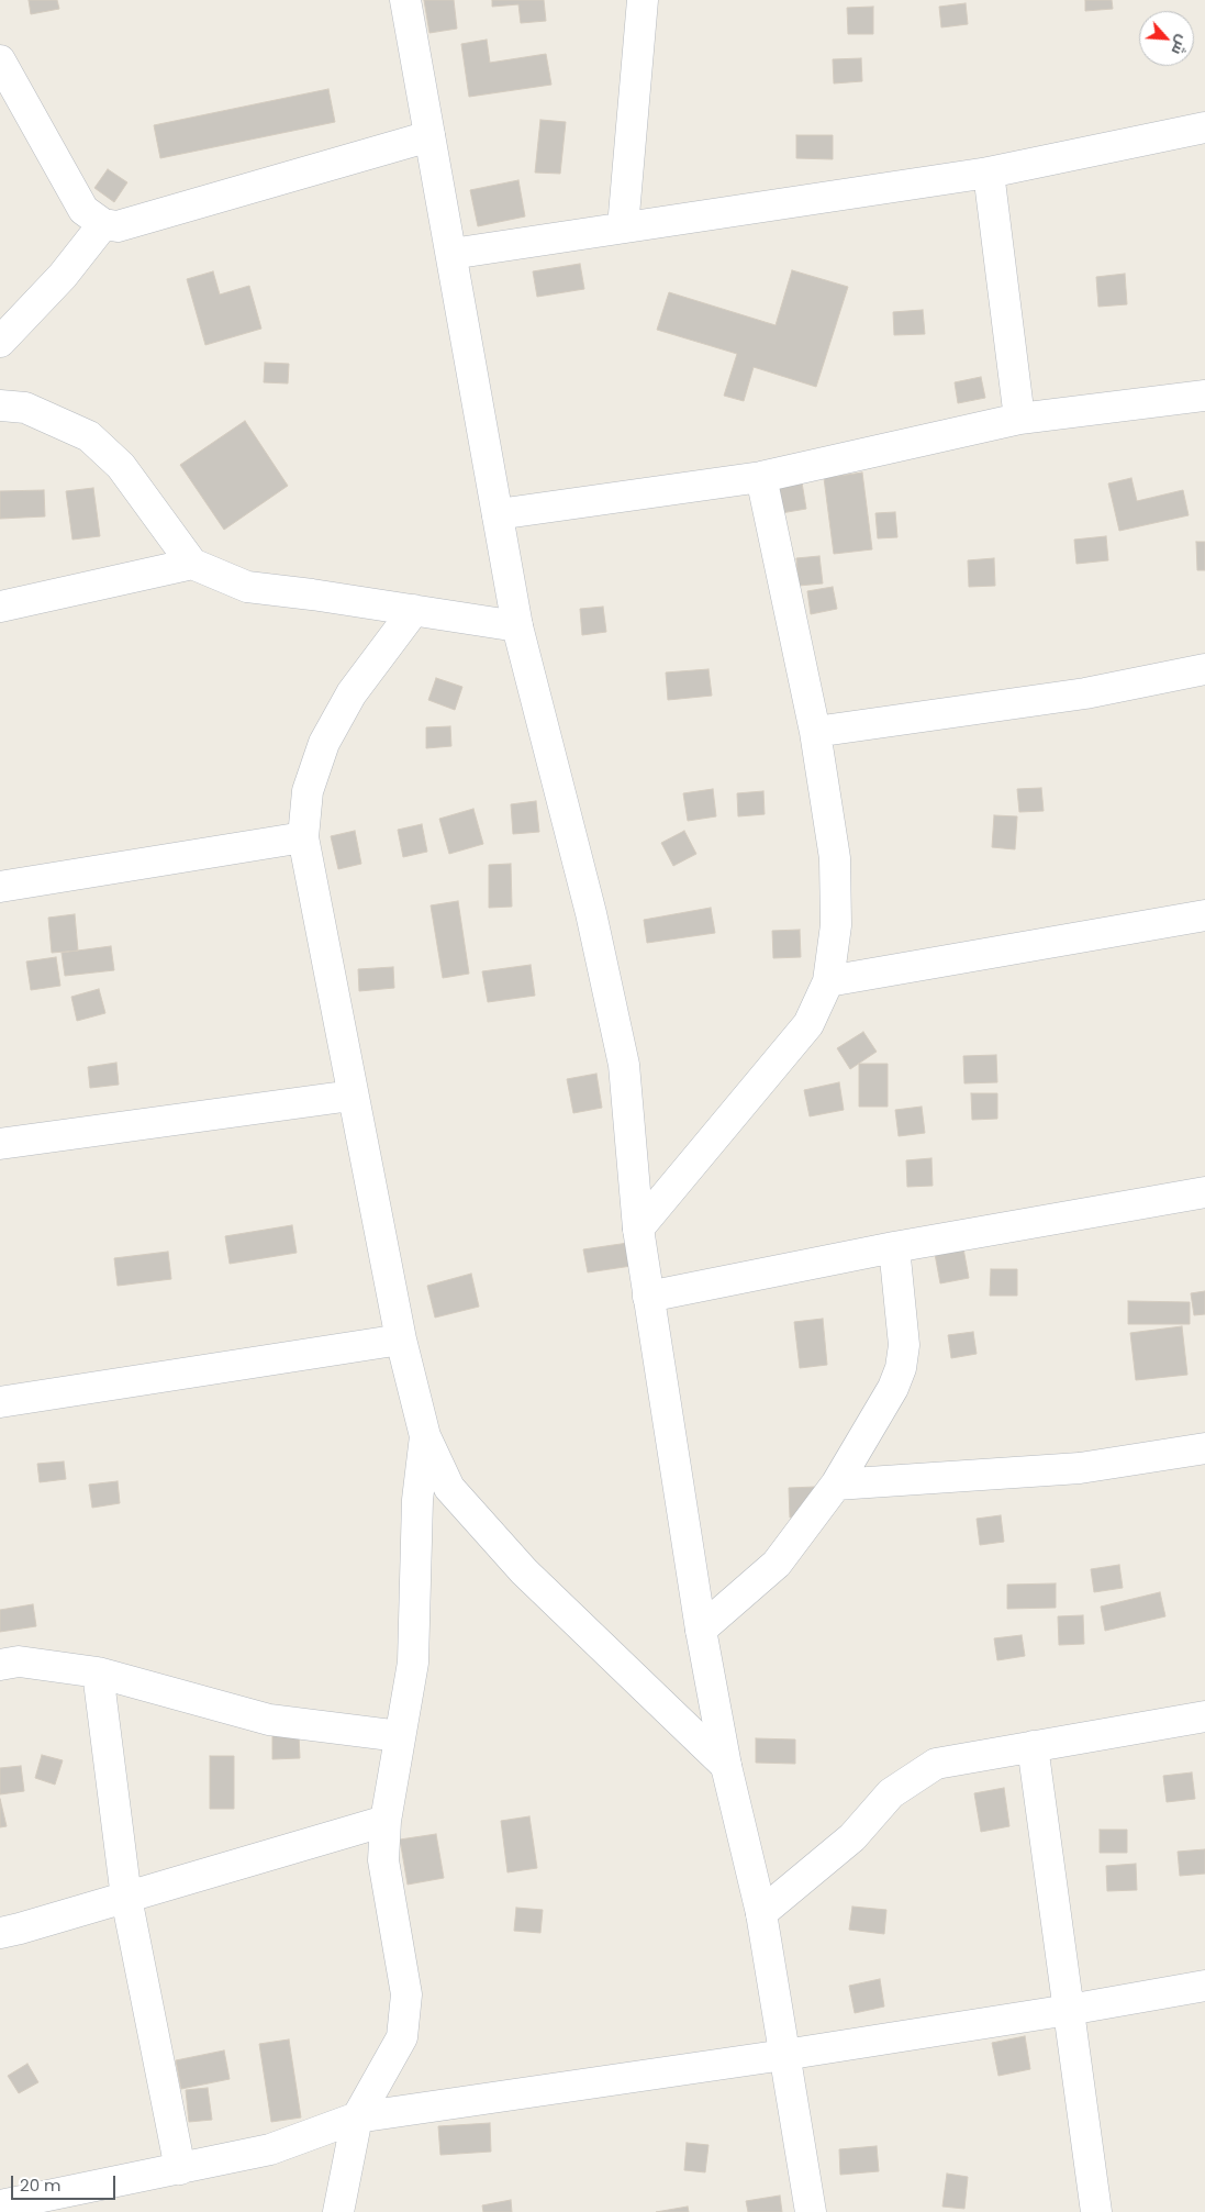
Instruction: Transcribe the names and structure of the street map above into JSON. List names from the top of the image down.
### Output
{
  "scale_bar": "20 m",
  "north": "bottom right"
}
